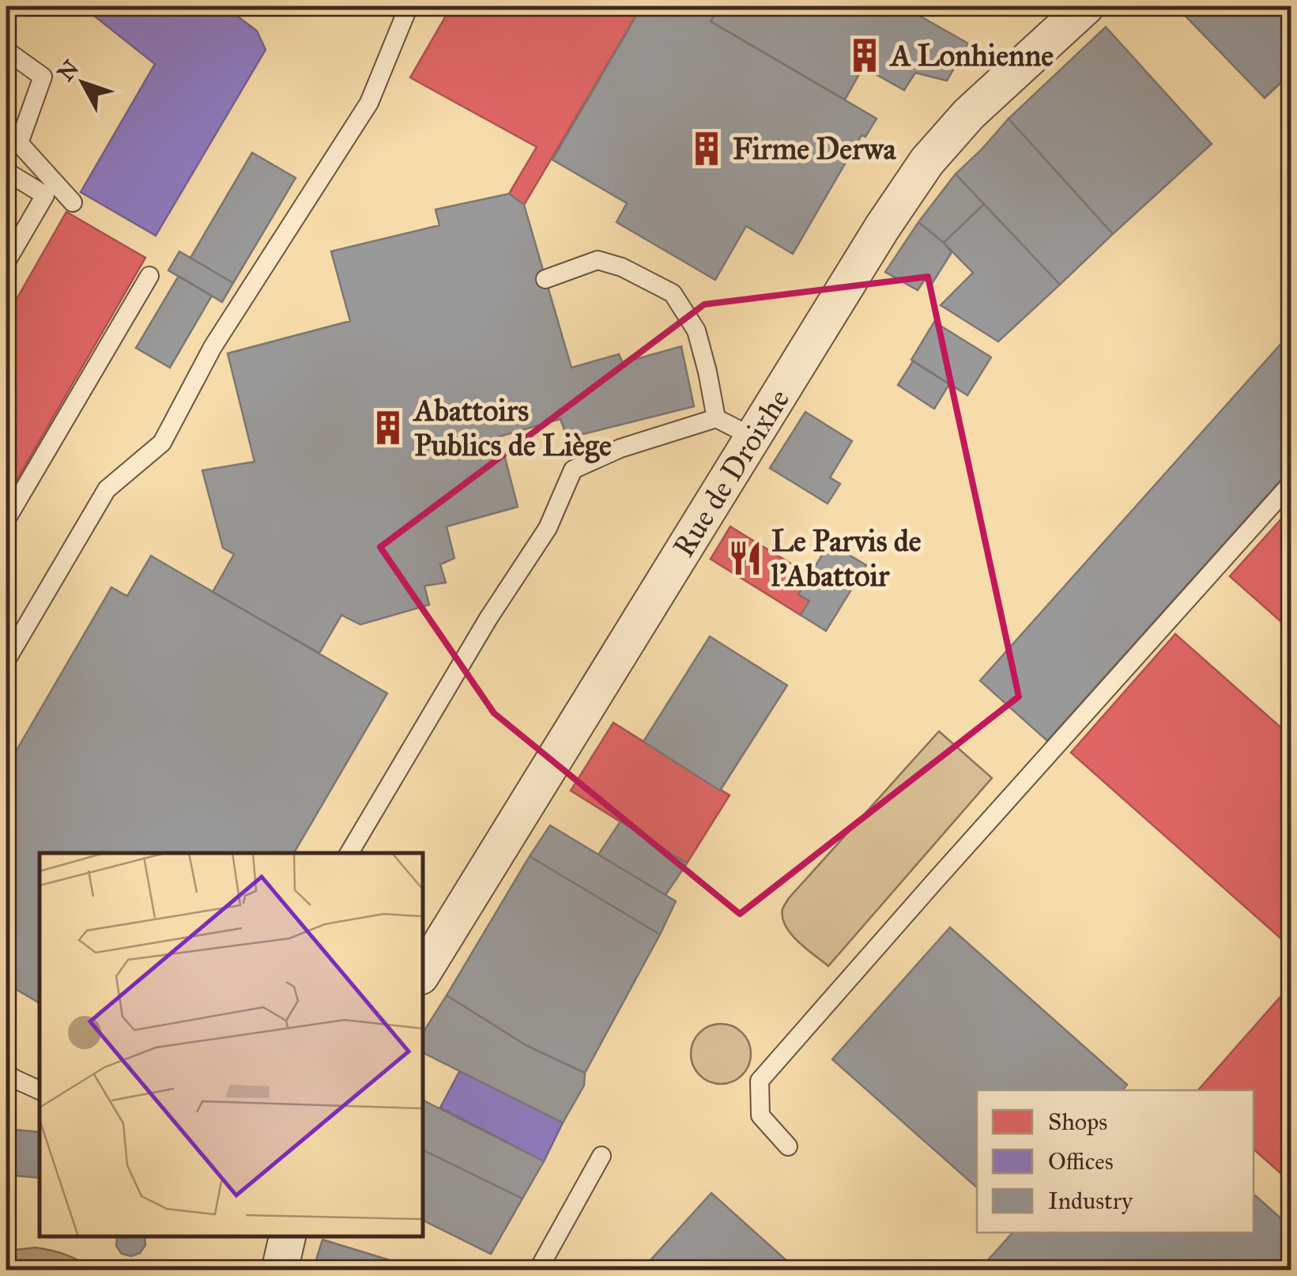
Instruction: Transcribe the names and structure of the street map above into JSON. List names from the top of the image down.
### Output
{
  "streets": {
    "street": ["Rue de Droixhe"]
  },
  "places": {
    "building": ["A Lonhienne", "Firme Derwa", "Abattoirs Publics de Liège"],
    "restaurant": ["Le Parvis de l'Abattoir"]
  },
  "legend": ["Shops", "Offices", "Industry"],
  "north": "top left"
}
